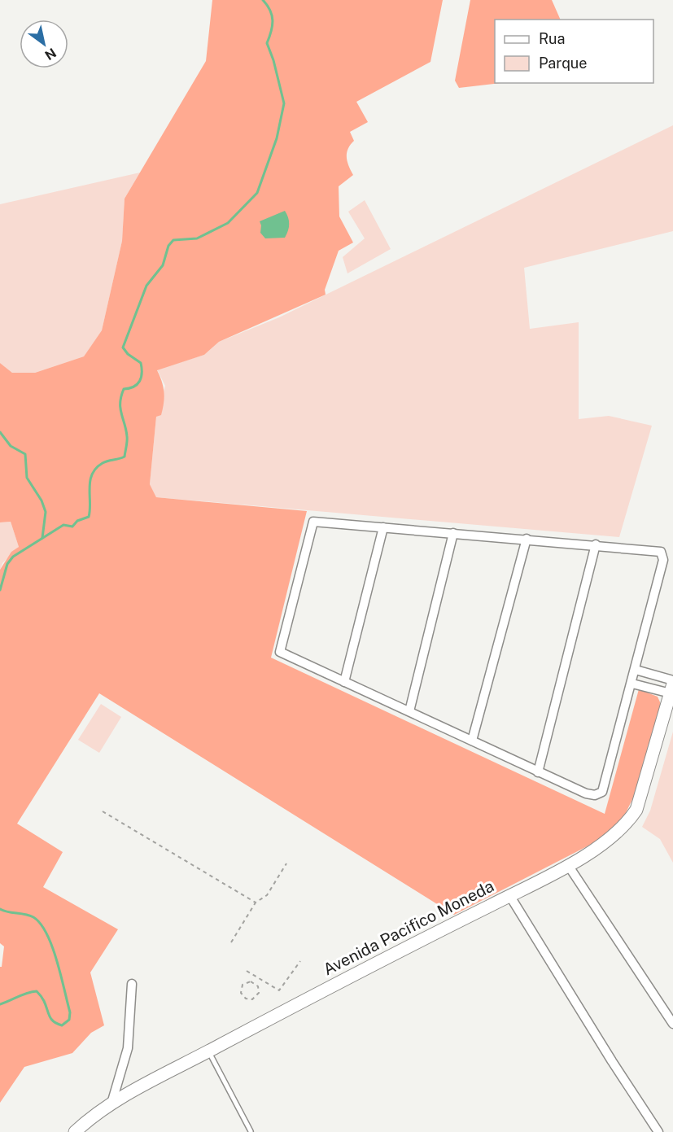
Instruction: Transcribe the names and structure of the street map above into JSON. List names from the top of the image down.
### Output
{
  "streets": {
    "street": ["Avenida Pacifico Moneda"]
  },
  "legend": ["Rua", "Parque"],
  "north": "bottom right"
}
